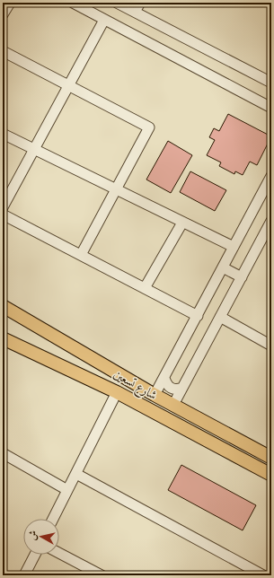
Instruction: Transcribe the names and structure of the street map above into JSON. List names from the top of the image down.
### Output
{
  "streets": {
    "main road": ["شارع تسعين"]
  },
  "north": "left"
}
